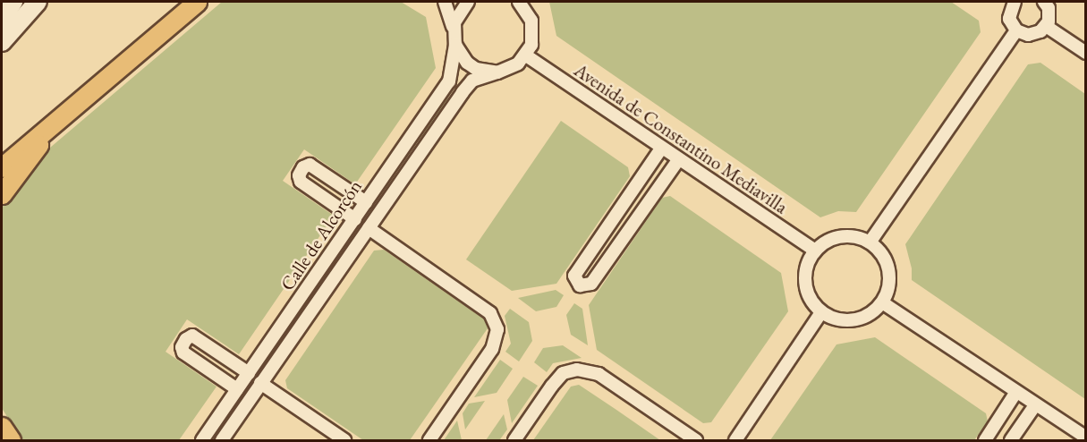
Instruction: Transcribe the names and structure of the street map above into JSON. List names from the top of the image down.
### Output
{
  "streets": {
    "street": ["Avenida de Constantino Mediavilla", "Calle de Alcorcón"]
  },
  "crossings": [
    ["Avenida de Constantino Mediavilla", "Calle de Alcorcón"]
  ]
}
